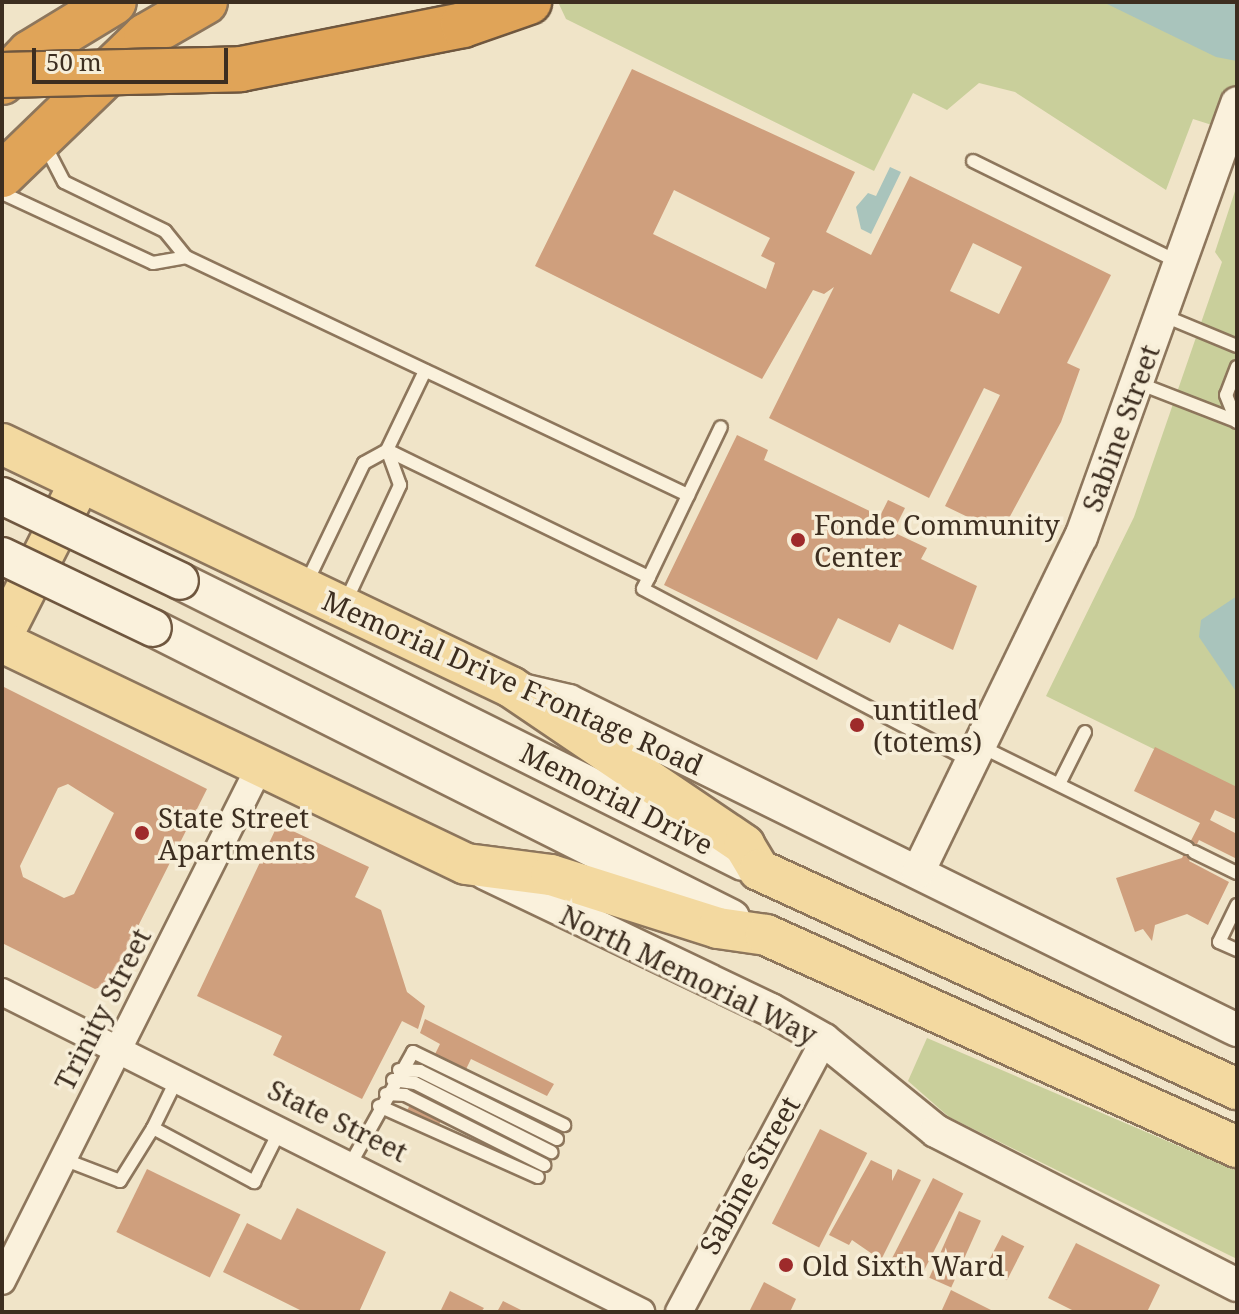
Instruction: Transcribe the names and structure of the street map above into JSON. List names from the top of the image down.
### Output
{
  "streets": {
    "main road": ["Memorial Drive Frontage Road", "Memorial Drive"],
    "street": [
      "Sabine Street",
      "North Memorial Way",
      "Trinity Street",
      "State Street"
    ]
  },
  "crossings": [
    ["Sabine Street", "Memorial Drive Frontage Road"],
    ["Sabine Street", "North Memorial Way"],
    ["Trinity Street", "State Street"]
  ],
  "places": [
    "Fonde Community Center",
    "untitled (totems)",
    "State Street Apartments",
    "Old Sixth Ward"
  ],
  "scale_bar": "50 m"
}
